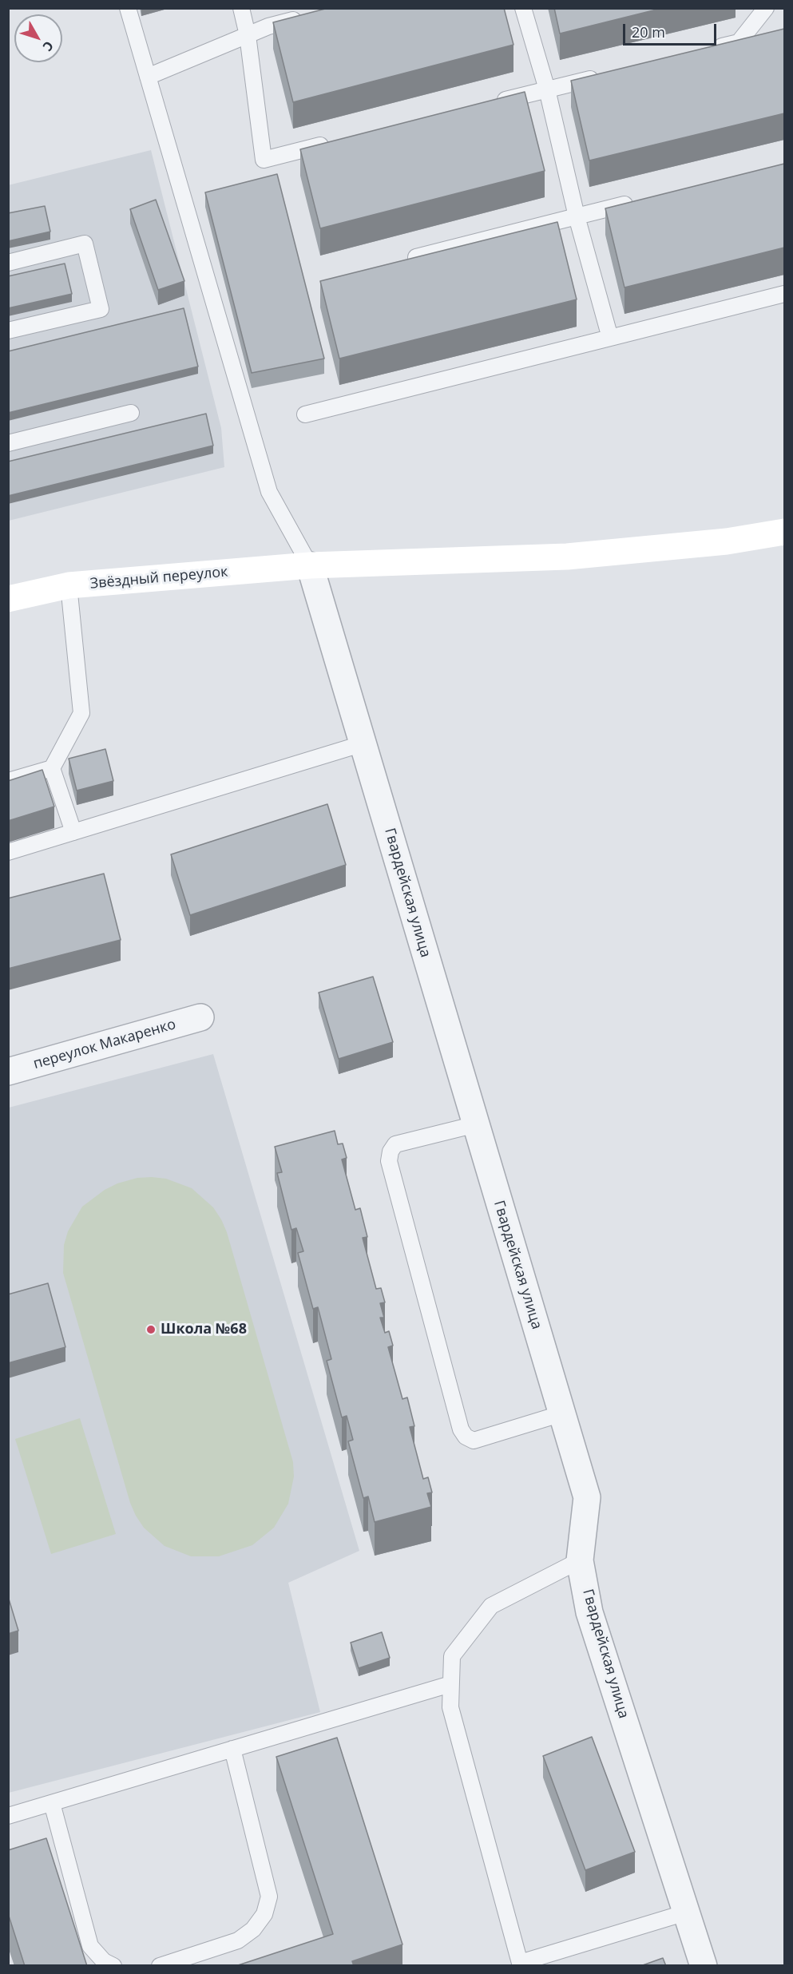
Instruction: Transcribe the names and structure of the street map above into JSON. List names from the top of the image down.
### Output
{
  "streets": {
    "street": ["Звёздный переулок", "Гвардейская улица", "переулок Макаренко"]
  },
  "crossings": [
    ["Звёздный переулок", "Гвардейская улица"]
  ],
  "places": ["Школа №68"],
  "scale_bar": "20 m",
  "north": "bottom right"
}
